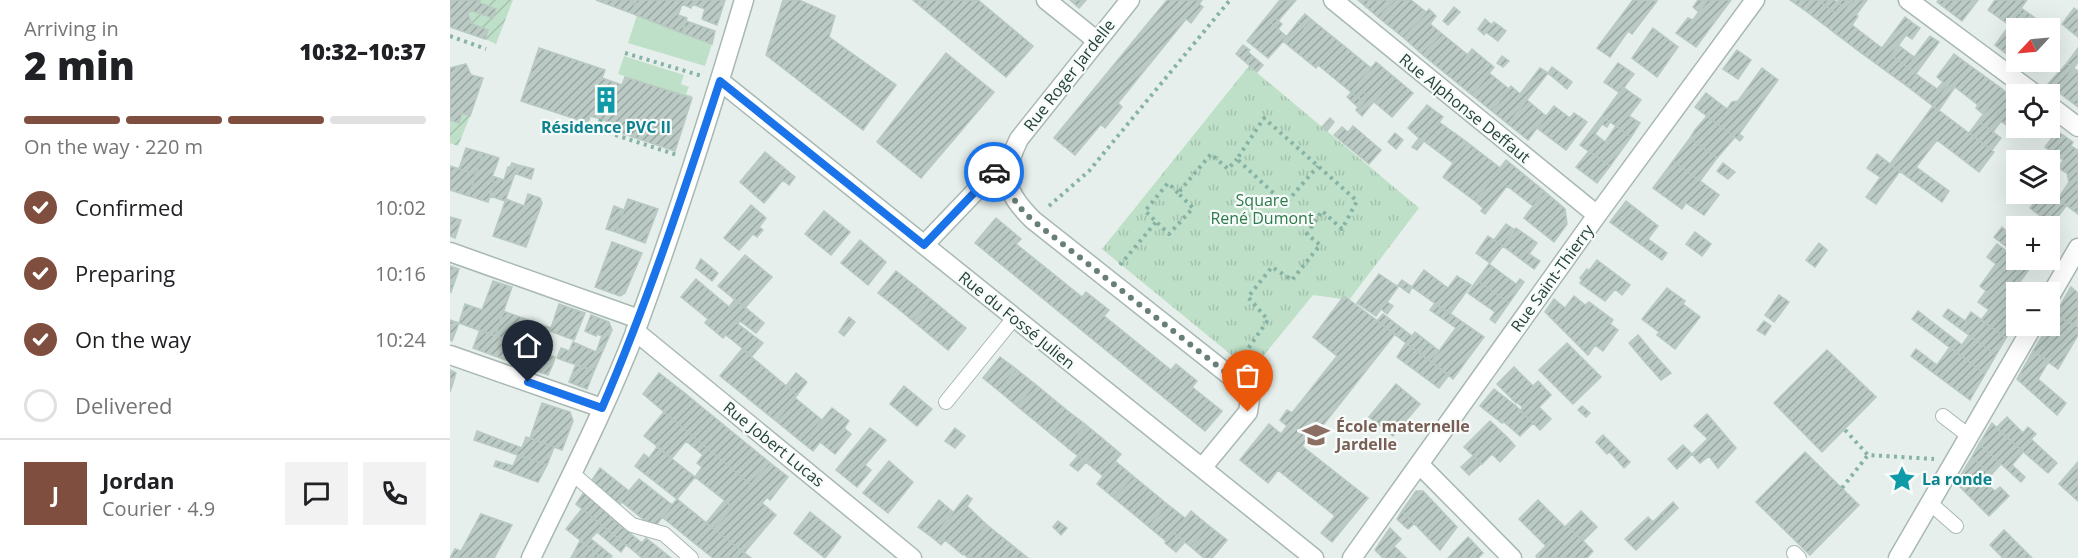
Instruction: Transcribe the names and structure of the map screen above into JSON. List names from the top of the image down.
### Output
{
  "streets": {
    "street": [
      "Rue Roger Jardelle",
      "Rue Alphonse Deffaut",
      "Rue Saint-Thierry",
      "Rue du Fossé Julien",
      "Rue Jobert Lucas"
    ]
  },
  "crossings": [
    ["Rue Roger Jardelle", "Rue du Fossé Julien"],
    ["Rue Alphonse Deffaut", "Rue Saint-Thierry"]
  ],
  "parks": ["Square René Dumont"],
  "places": {
    "building": ["Résidence PVC II"],
    "school or university": ["École maternelle Jardelle"],
    "place": ["La ronde"]
  },
  "north": "bottom left",
  "page": {
    "heading": ["2 min", "Arriving in", "10:32–10:37"],
    "panel": ["Jordan", "Courier · 4.9"],
    "map_buttons": ["+", "−"],
    "bar": "On the way · 220 m",
    "list": [
      ["Confirmed", "10:02"],
      ["Preparing", "10:16"],
      ["On the way", "10:24"],
      "Delivered"
    ],
    "round": "J"
  }
}
